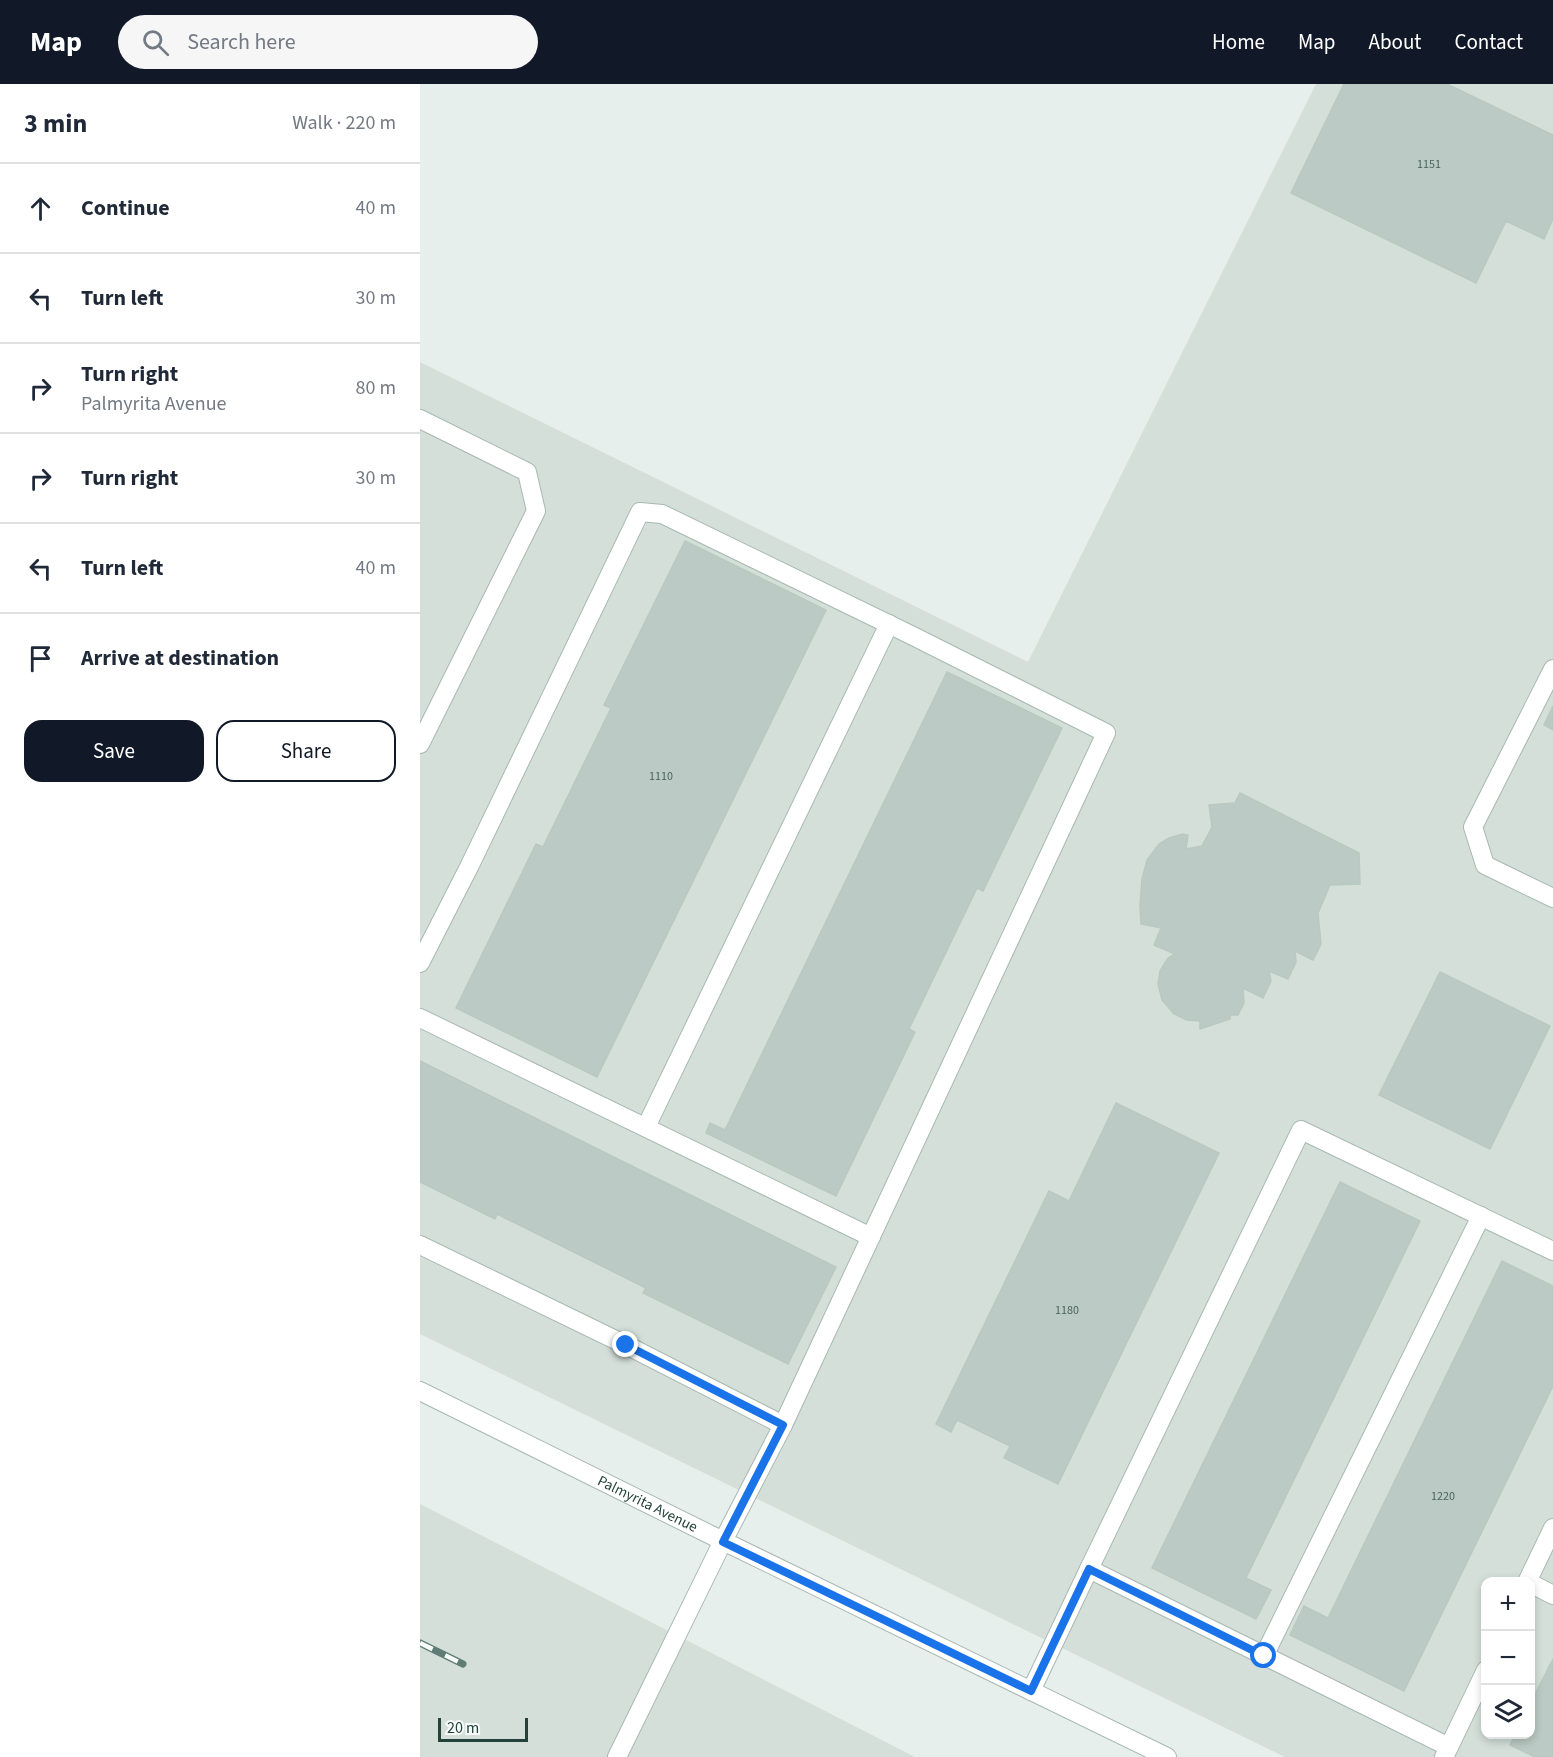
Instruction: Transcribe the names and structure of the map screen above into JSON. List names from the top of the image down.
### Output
{
  "streets": {
    "street": ["Palmyrita Avenue"]
  },
  "house_numbers": [
    "1151",
    "1110",
    "1180",
    "1220"
  ],
  "scale_bar": "20 m",
  "page": {
    "header": "Map",
    "search": "Search here",
    "nav": [
      "Home",
      "Map",
      "About",
      "Contact"
    ],
    "heading": ["3 min", "Walk · 220 m"],
    "list": [
      ["Continue", "40 m"],
      ["Turn left", "30 m"],
      ["Turn right", "Palmyrita Avenue", "80 m"],
      ["Turn right", "30 m"],
      ["Turn left", "40 m"],
      "Arrive at destination"
    ],
    "buttons": ["Save", "Share"],
    "map_buttons": ["+", "−"],
    "scale": "20 m"
  }
}
